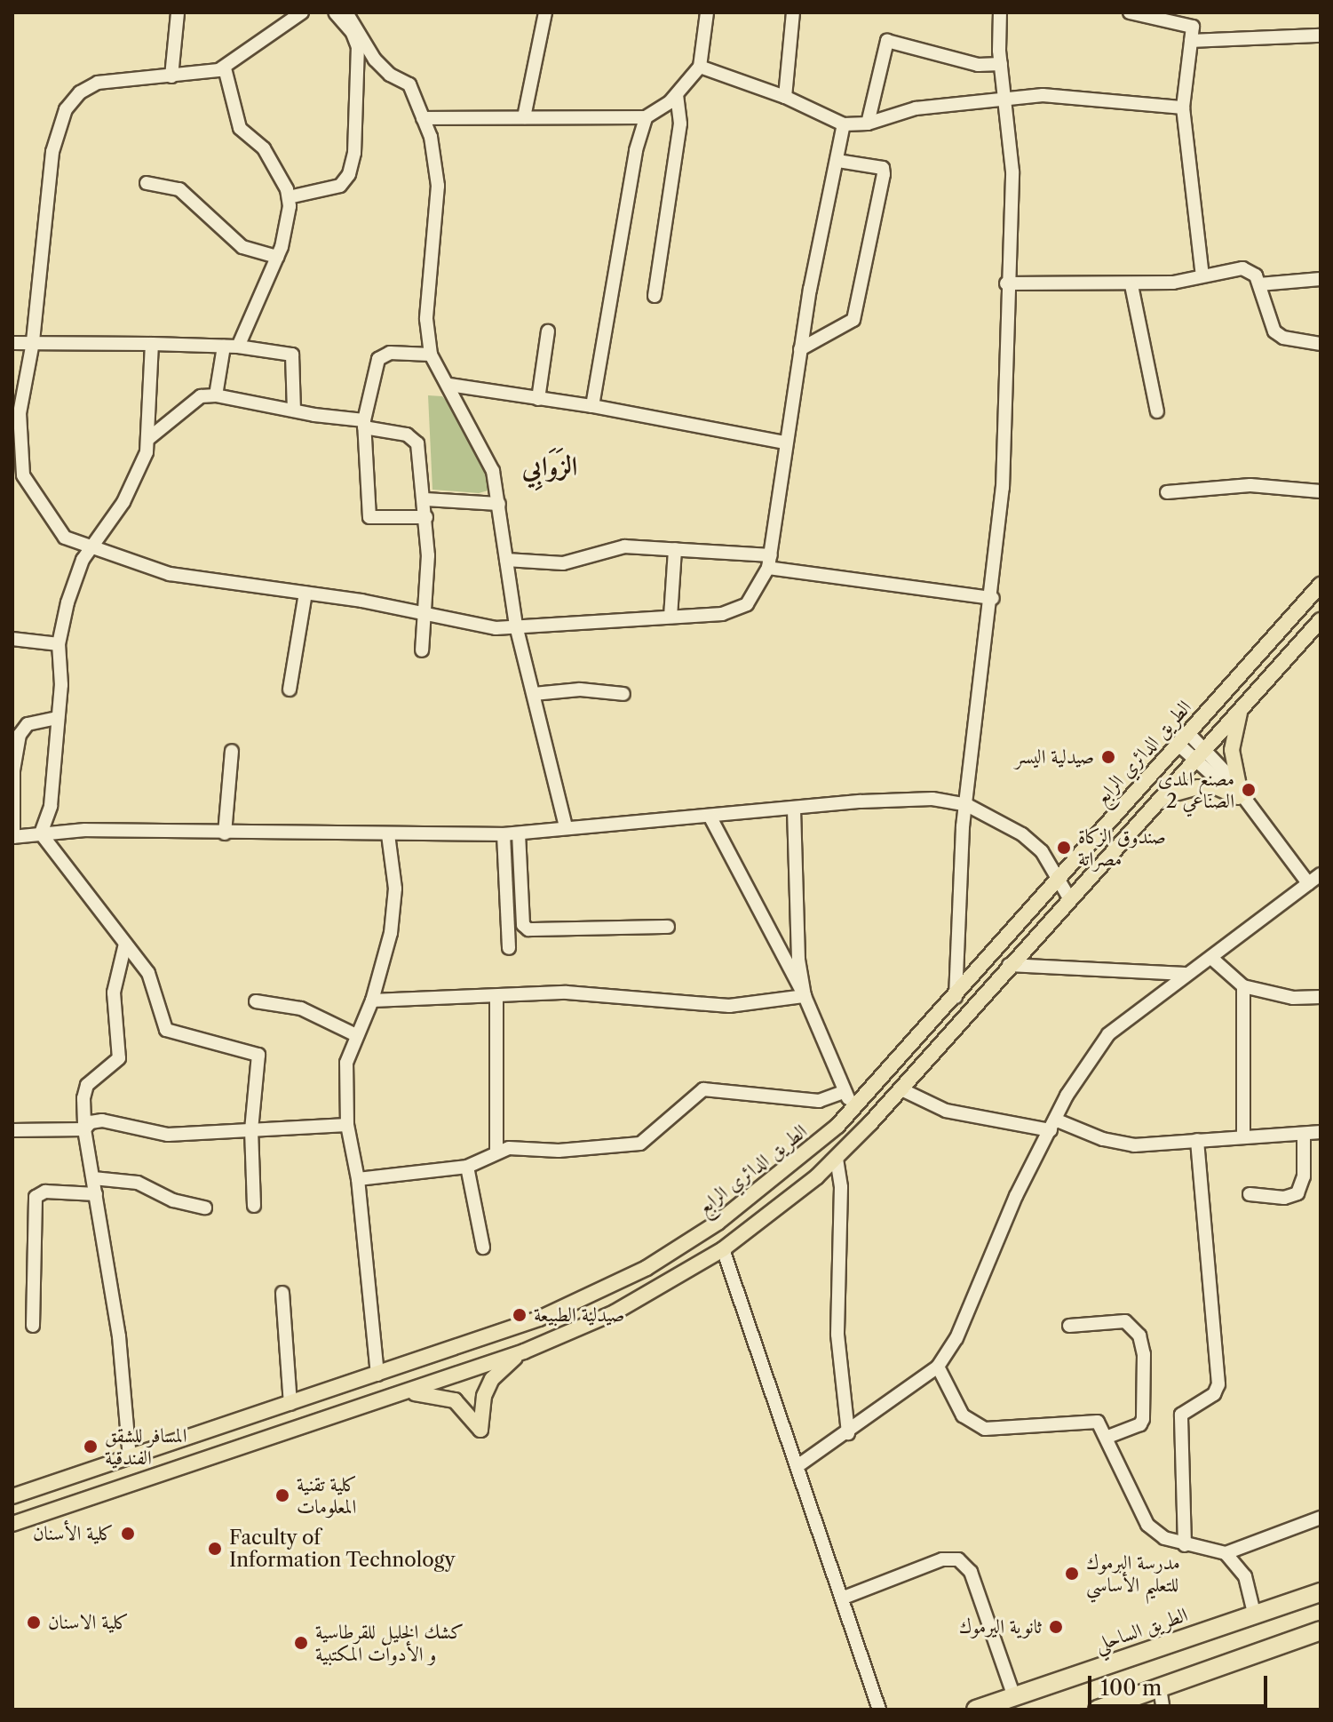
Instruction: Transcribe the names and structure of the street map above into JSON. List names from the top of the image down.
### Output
{
  "streets": {
    "highway": ["الطريق الساحلي"],
    "main road": ["الطريق الدائري الرابع"]
  },
  "districts": ["الزَوَابِي"],
  "places": [
    "صيدلية اليسر",
    "مصنع المدى الصناعي 2",
    "صندوق الزكاة مصراتة",
    "صيدلية الطبيعة",
    "المسافر للشقق الفندقية",
    "كلية تقنية المعلومات",
    "كلية الأسنان",
    "Faculty of Information Technology",
    "مدرسة اليرموك للتعليم الأساسي",
    "كلية الاسنان",
    "ثانوية اليرموك",
    "كشك الخليل للقرطاسية و الأدوات المكتبية"
  ],
  "scale_bar": "100 m"
}
